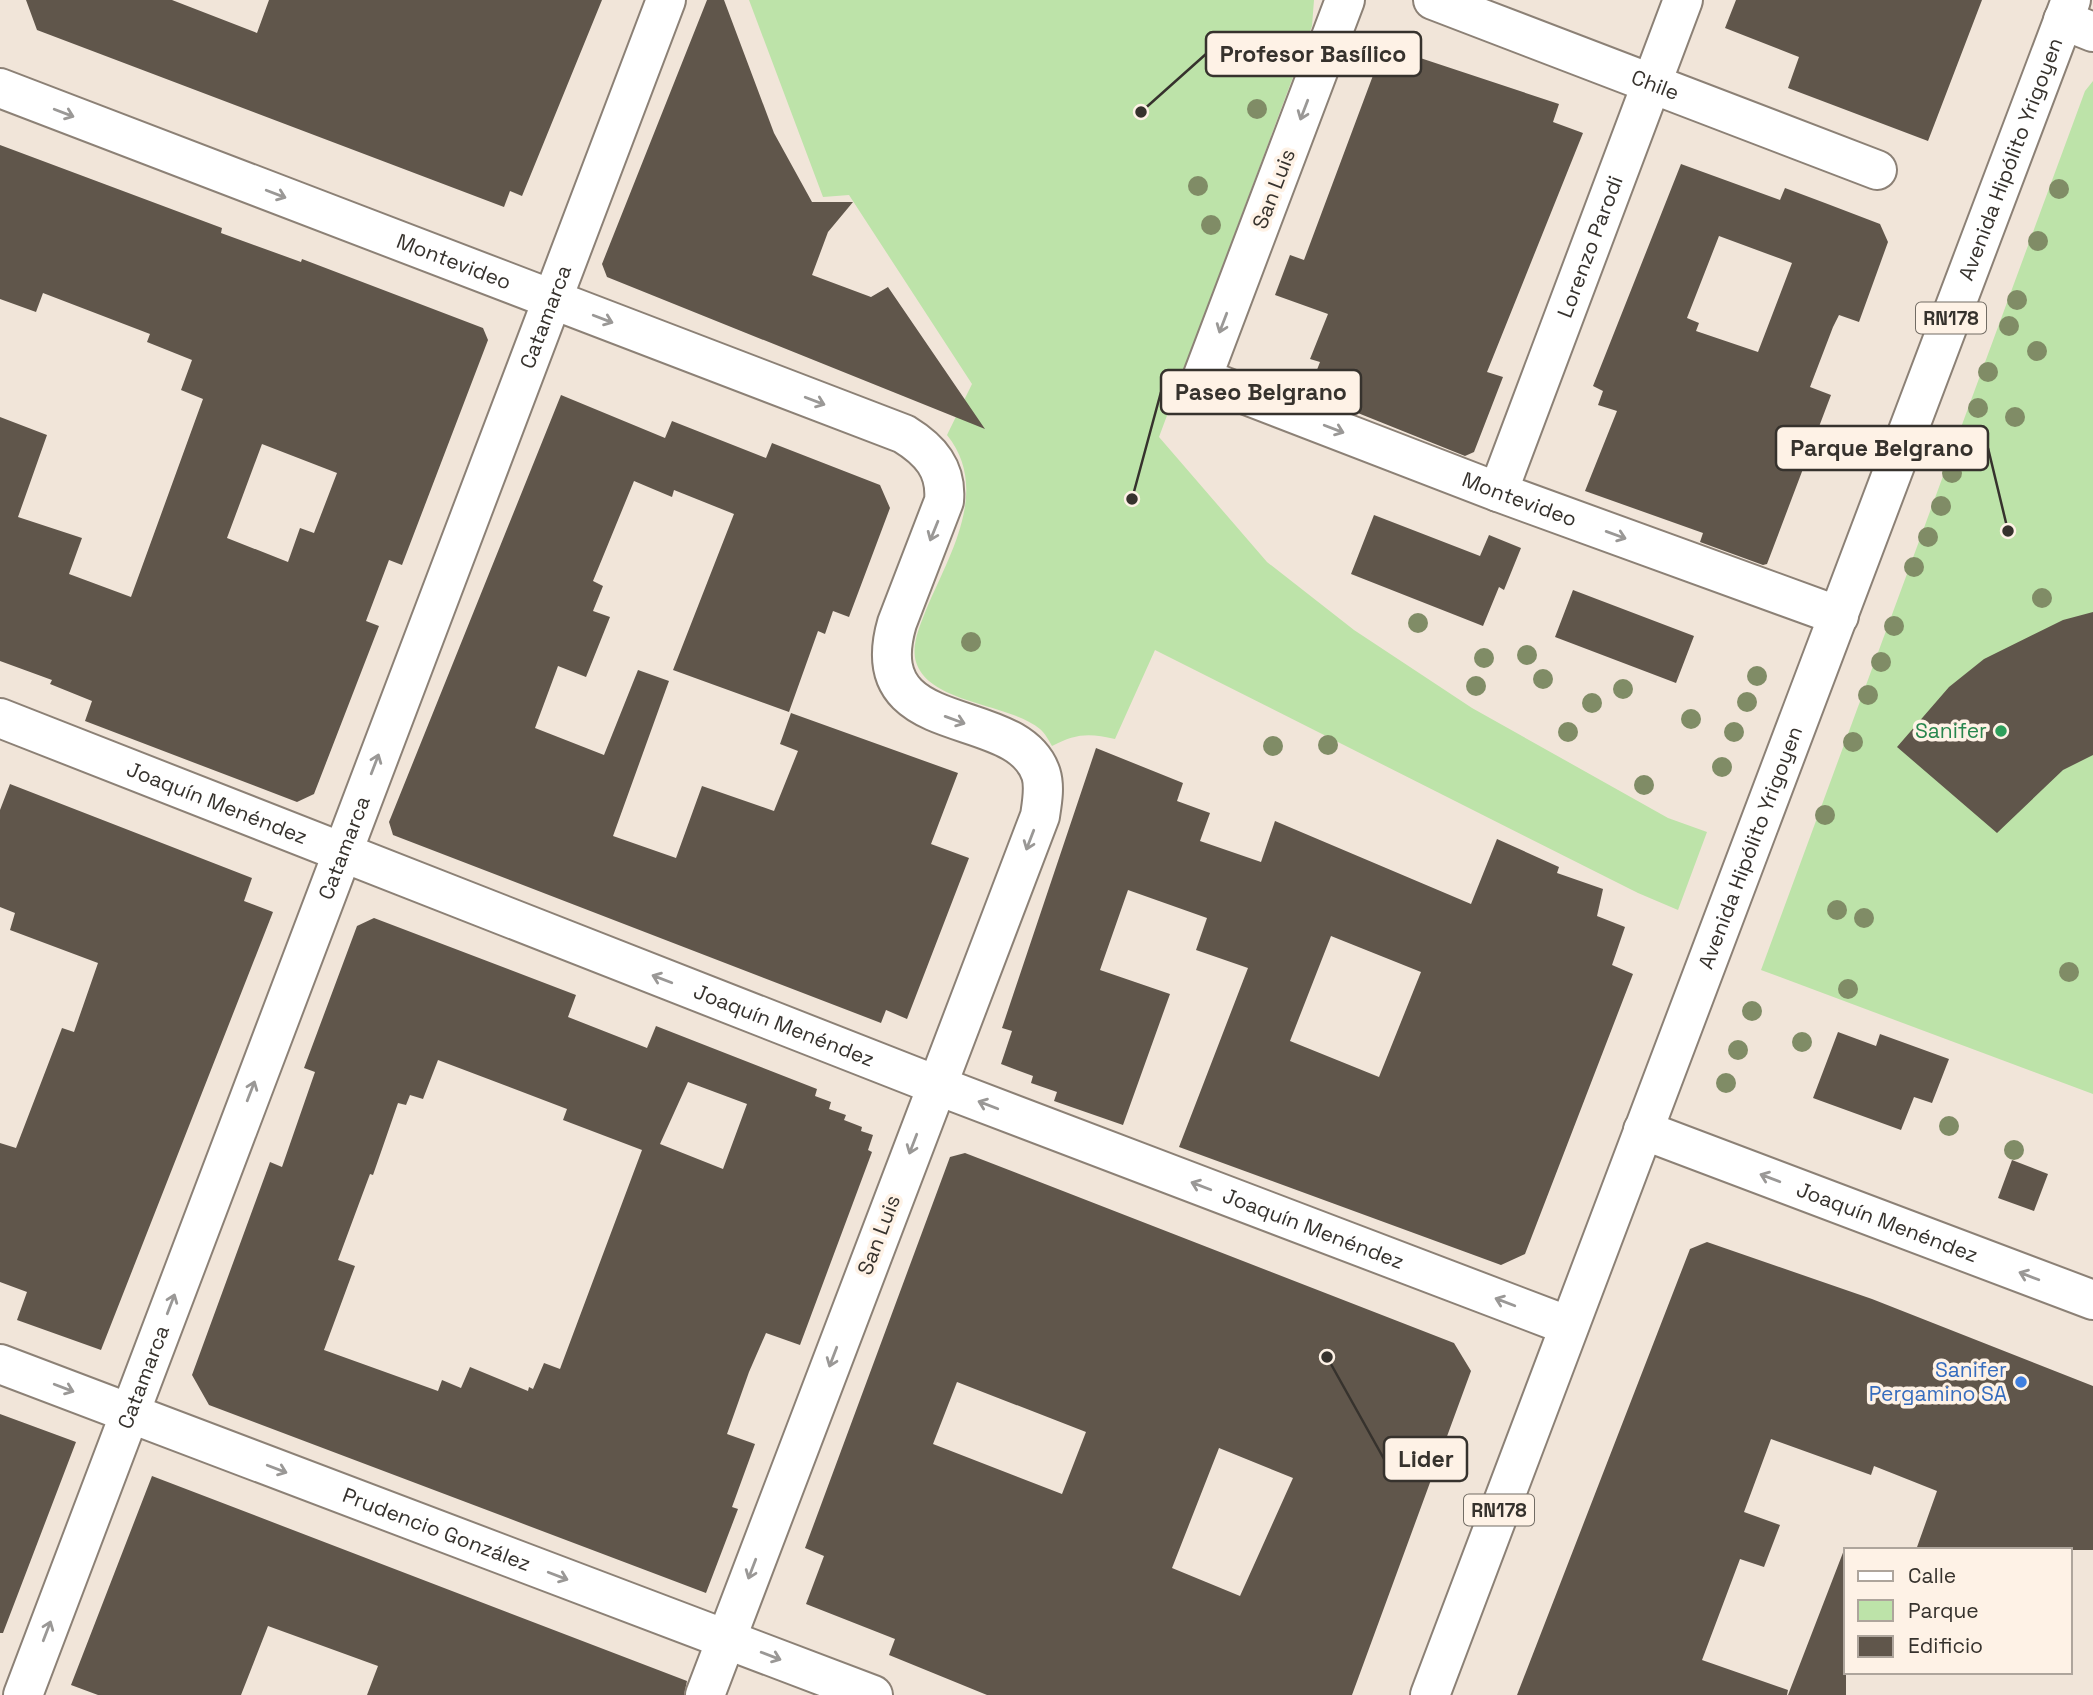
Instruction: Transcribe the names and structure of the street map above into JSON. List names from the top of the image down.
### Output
{
  "streets": {
    "street": [
      "Chile",
      "Avenida Hipólito Yrigoyen",
      "San Luis",
      "Lorenzo Parodi",
      "Montevideo",
      "Catamarca",
      "RN178",
      "Joaquín Menéndez",
      "Prudencio González"
    ]
  },
  "crossings": [
    ["Chile", "Lorenzo Parodi"],
    ["Avenida Hipólito Yrigoyen", "Montevideo"],
    ["Avenida Hipólito Yrigoyen", "Joaquín Menéndez"],
    ["San Luis", "Montevideo"],
    ["San Luis", "Joaquín Menéndez"],
    ["San Luis", "Prudencio González"],
    ["Lorenzo Parodi", "Montevideo"],
    ["Montevideo", "Catamarca"],
    ["Catamarca", "Joaquín Menéndez"],
    ["Catamarca", "Prudencio González"]
  ],
  "one_way": [
    "San Luis",
    "Montevideo",
    "Catamarca",
    "Joaquín Menéndez",
    "Prudencio González"
  ],
  "places": [
    "Profesor Basílico",
    "Paseo Belgrano",
    "Parque Belgrano",
    "Sanifer",
    "Lider",
    "Sanifer Pergamino SA"
  ],
  "legend": ["Calle", "Parque", "Edificio"]
}
